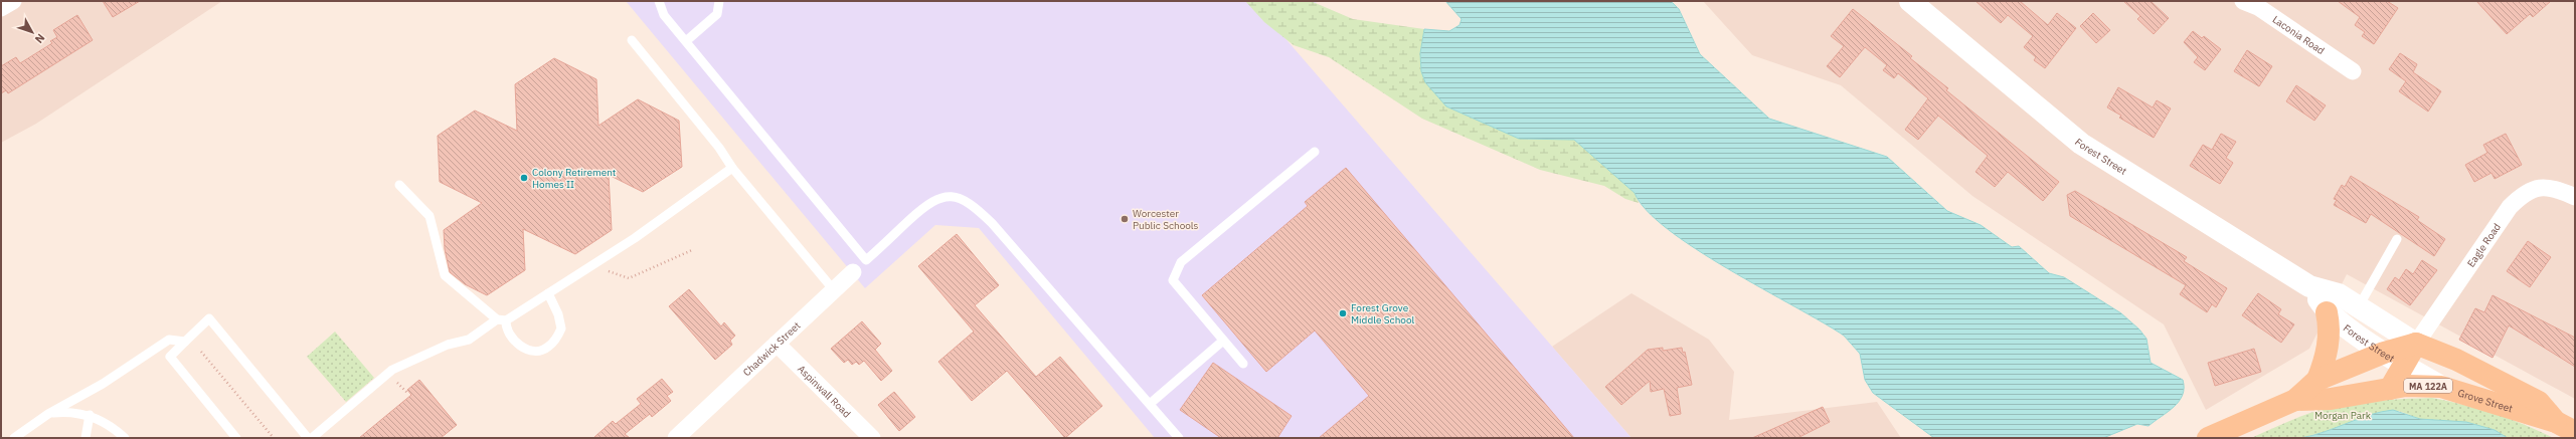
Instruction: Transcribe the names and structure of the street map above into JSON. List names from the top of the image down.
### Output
{
  "streets": {
    "main road": ["Forest Street", "MA 122A", "Grove Street"],
    "street": [
      "Laconia Road",
      "Eagle Road",
      "Chadwick Street",
      "Aspinwall Road"
    ]
  },
  "crossings": [
    ["Forest Street", "Eagle Road"],
    ["Forest Street", "MA 122A"],
    ["Forest Street", "Grove Street"],
    ["Eagle Road", "MA 122A"],
    ["Eagle Road", "Grove Street"],
    ["Chadwick Street", "Aspinwall Road"],
    ["MA 122A", "Grove Street"]
  ],
  "parks": ["Morgan Park"],
  "places": ["Colony Retirement Homes II", "Worcester Public Schools", "Forest Grove Middle School"],
  "north": "bottom right"
}
